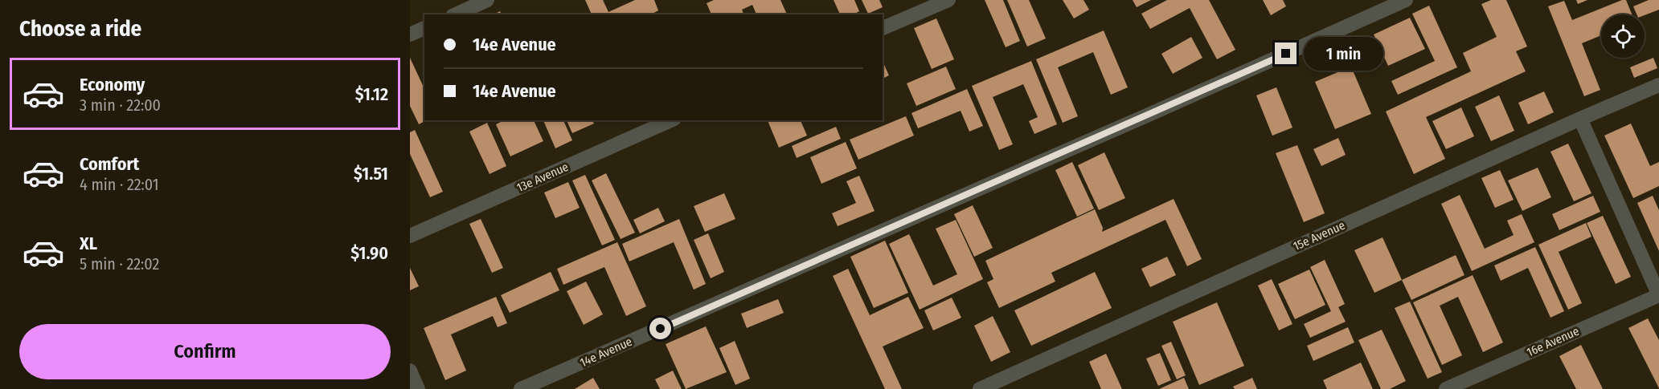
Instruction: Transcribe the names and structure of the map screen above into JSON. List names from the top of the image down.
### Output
{
  "streets": {
    "street": [
      "13e Avenue",
      "15e Avenue",
      "16e Avenue",
      "14e Avenue"
    ]
  },
  "page": {
    "heading": "Choose a ride",
    "banner": ["14e Avenue", "14e Avenue"],
    "bubble": "1 min",
    "list": [
      {
        "name": "Economy",
        "note": "3 min · 22:00",
        "value": "$1.12"
      },
      {
        "name": "Comfort",
        "note": "4 min · 22:01",
        "value": "$1.51"
      },
      {
        "name": "XL",
        "note": "5 min · 22:02",
        "value": "$1.90"
      }
    ],
    "buttons": "Confirm"
  }
}
